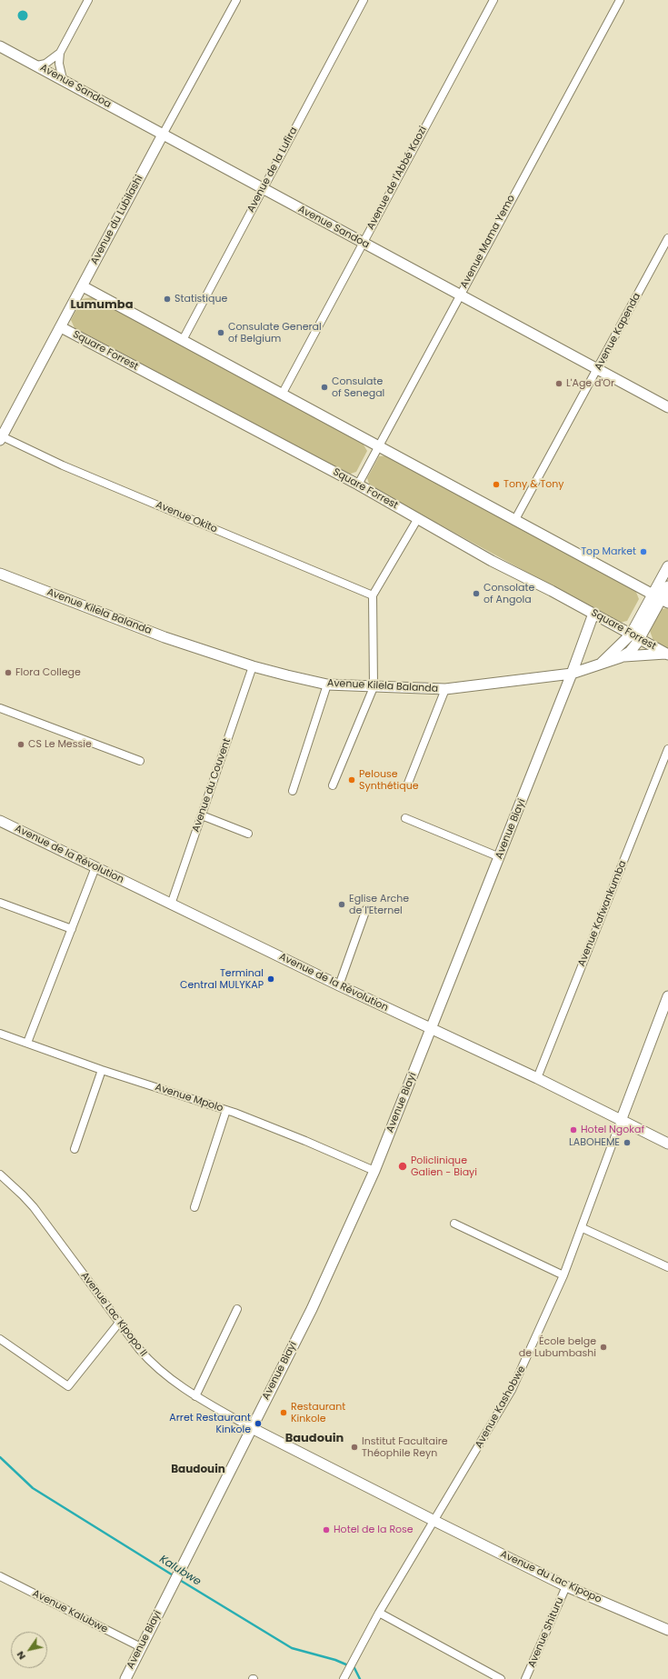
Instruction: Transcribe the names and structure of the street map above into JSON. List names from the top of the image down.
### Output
{
  "streets": {
    "street": [
      "Avenue Sandoa",
      "Avenue de la Lufira",
      "Avenue de l'Abbé Kaozi",
      "Avenue du Lubilashi",
      "Avenue Mama Yemo",
      "Avenue Kapenda",
      "Square Forrest",
      "Avenue Okito",
      "Avenue Kilela Balanda",
      "Avenue du Couvent",
      "Avenue Biayi",
      "Avenue de la Révolution",
      "Avenue Kafwankumba",
      "Avenue Mpolo",
      "Avenue Lac Kipopo II",
      "Avenue Kashobwe",
      "Avenue du Lac Kipopo",
      "Avenue Kalubwe",
      "Avenue Shituru"
    ]
  },
  "crossings": [
    ["Avenue Sandoa", "Avenue de la Lufira"],
    ["Avenue Sandoa", "Avenue de l'Abbé Kaozi"],
    ["Avenue Sandoa", "Avenue du Lubilashi"],
    ["Avenue Sandoa", "Avenue Mama Yemo"],
    ["Avenue Sandoa", "Avenue Kapenda"],
    ["Avenue du Lubilashi", "Square Forrest"],
    ["Avenue du Lubilashi", "Avenue Okito"],
    ["Avenue Mama Yemo", "Square Forrest"],
    ["Square Forrest", "Avenue Kilela Balanda"],
    ["Square Forrest", "Avenue Biayi"],
    ["Avenue Kilela Balanda", "Avenue du Couvent"],
    ["Avenue Kilela Balanda", "Avenue Biayi"],
    ["Avenue du Couvent", "Avenue de la Révolution"],
    ["Avenue Biayi", "Avenue de la Révolution"],
    ["Avenue Biayi", "Avenue Mpolo"],
    ["Avenue Biayi", "Avenue Lac Kipopo II"],
    ["Avenue Biayi", "Avenue du Lac Kipopo"],
    ["Avenue Biayi", "Avenue Kalubwe"],
    ["Avenue de la Révolution", "Avenue Kafwankumba"],
    ["Avenue de la Révolution", "Avenue Kashobwe"],
    ["Avenue Lac Kipopo II", "Avenue du Lac Kipopo"],
    ["Avenue Kashobwe", "Avenue du Lac Kipopo"],
    ["Avenue du Lac Kipopo", "Avenue Shituru"]
  ],
  "districts": ["Lumumba", "Baudouin", "Baudouin"],
  "water": ["Kalubwe"],
  "places": [
    "Statistique",
    "Consulate General of Belgium",
    "L'Age d'Or",
    "Consulate of Senegal",
    "Tony & Tony",
    "Top Market",
    "Consolate of Angola",
    "Flora College",
    "CS Le Messie",
    "Pelouse Synthétique",
    "Eglise Arche de l'Eternel",
    "Terminal Central MULYKAP",
    "Hotel Ngokaf",
    "LABOHEME",
    "Policlinique Galien - Biayi",
    "École belge de Lubumbashi",
    "Restaurant Kinkole",
    "Arret Restaurant Kinkole",
    "Institut Facultaire Théophile Reyn",
    "Hotel de la Rose"
  ],
  "north": "bottom left"
}
